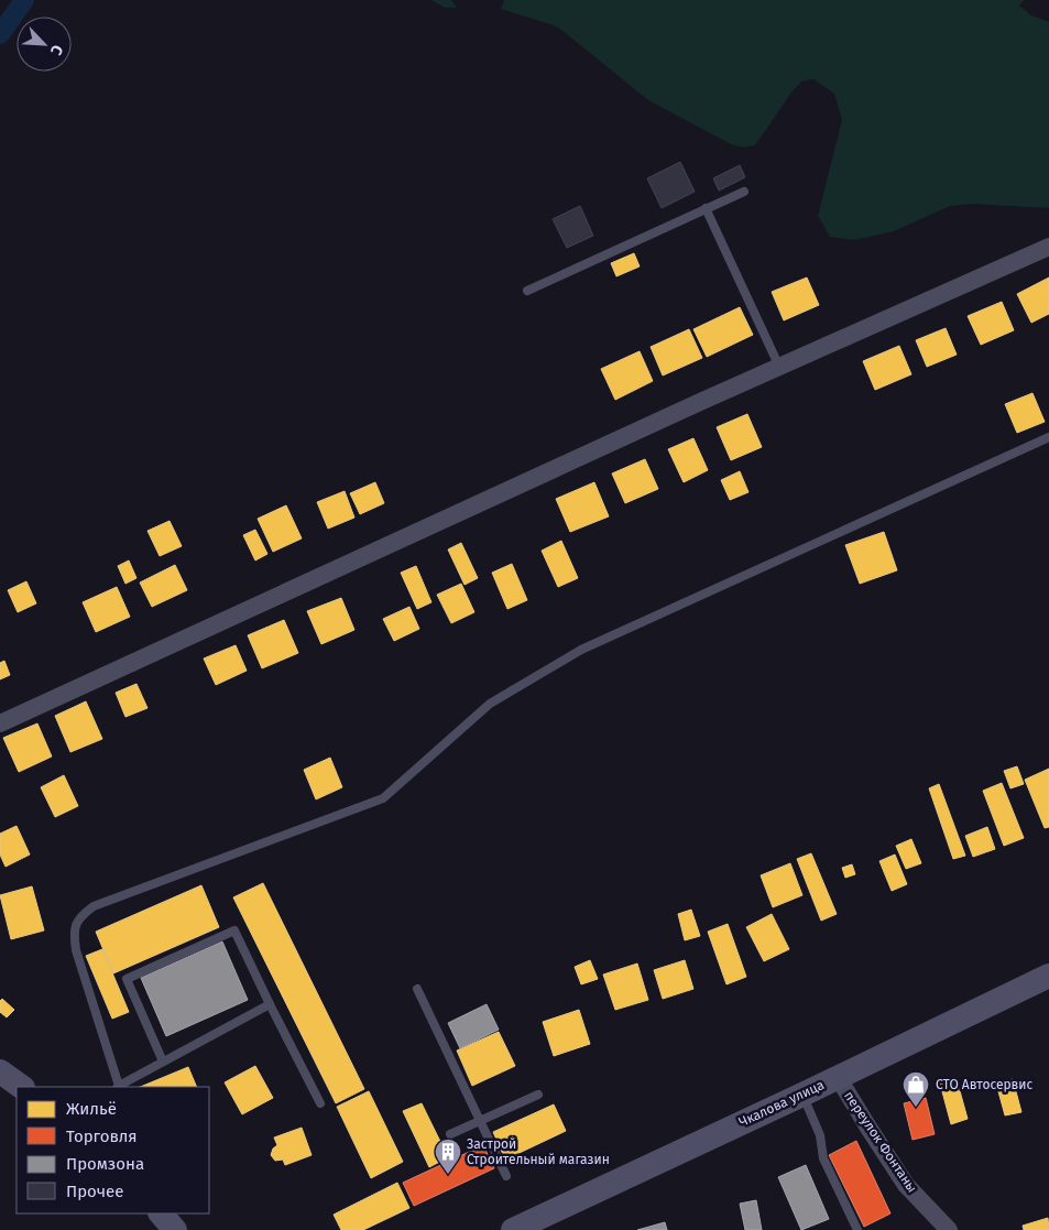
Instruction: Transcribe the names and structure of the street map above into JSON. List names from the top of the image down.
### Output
{
  "streets": {
    "main road": ["Чкалова улица"],
    "street": ["переулок Фонтаны"]
  },
  "crossings": [
    ["Чкалова улица", "переулок Фонтаны"]
  ],
  "places": {
    "shop": ["СТО Автосервис"],
    "building": ["Застрой Строительный магазин"]
  },
  "legend": [
    "Жильё",
    "Торговля",
    "Промзона",
    "Прочее"
  ],
  "north": "bottom right"
}
